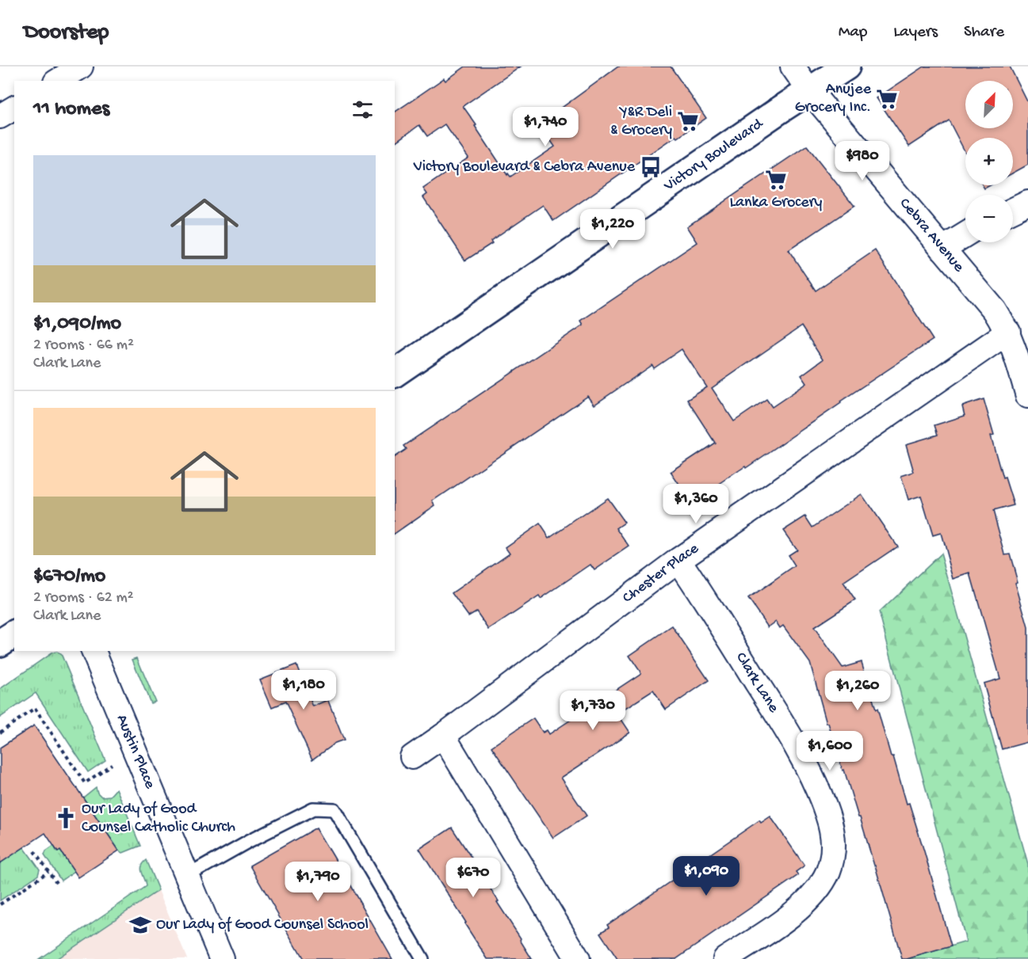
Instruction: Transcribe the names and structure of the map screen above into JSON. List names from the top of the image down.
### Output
{
  "streets": {
    "main road": ["Victory Boulevard"],
    "street": [
      "Cebra Avenue",
      "Chester Place",
      "Clark Lane",
      "Austin Place"
    ]
  },
  "crossings": [
    ["Victory Boulevard", "Cebra Avenue"],
    ["Cebra Avenue", "Chester Place"],
    ["Chester Place", "Clark Lane"]
  ],
  "places": {
    "supermarket": ["Anujee Grocery Inc.", "Y&R Deli & Grocery", "Lanka Grocery"],
    "bus stop": ["Victory Boulevard & Cebra Avenue"],
    "church": ["Our Lady of Good Counsel Catholic Church"],
    "school or university": ["Our Lady of Good Counsel School"]
  },
  "north": "top right",
  "page": {
    "header": "Doorstep",
    "nav": ["Map", "Layers", "Share"],
    "map_buttons": ["+", "−"],
    "heading": "11 homes",
    "price": [
      "$1,740",
      "$980",
      "$1,220",
      "$1,360",
      "$1,180",
      "$1,260",
      "$1,730",
      "$1,600",
      "$1,090",
      "$670",
      "$1,790"
    ],
    "list": [
      {
        "name": "$1,090/mo",
        "note": "2 rooms · 66 m² · Clark Lane"
      },
      {
        "name": "$670/mo",
        "note": "2 rooms · 62 m² · Clark Lane"
      }
    ]
  }
}
